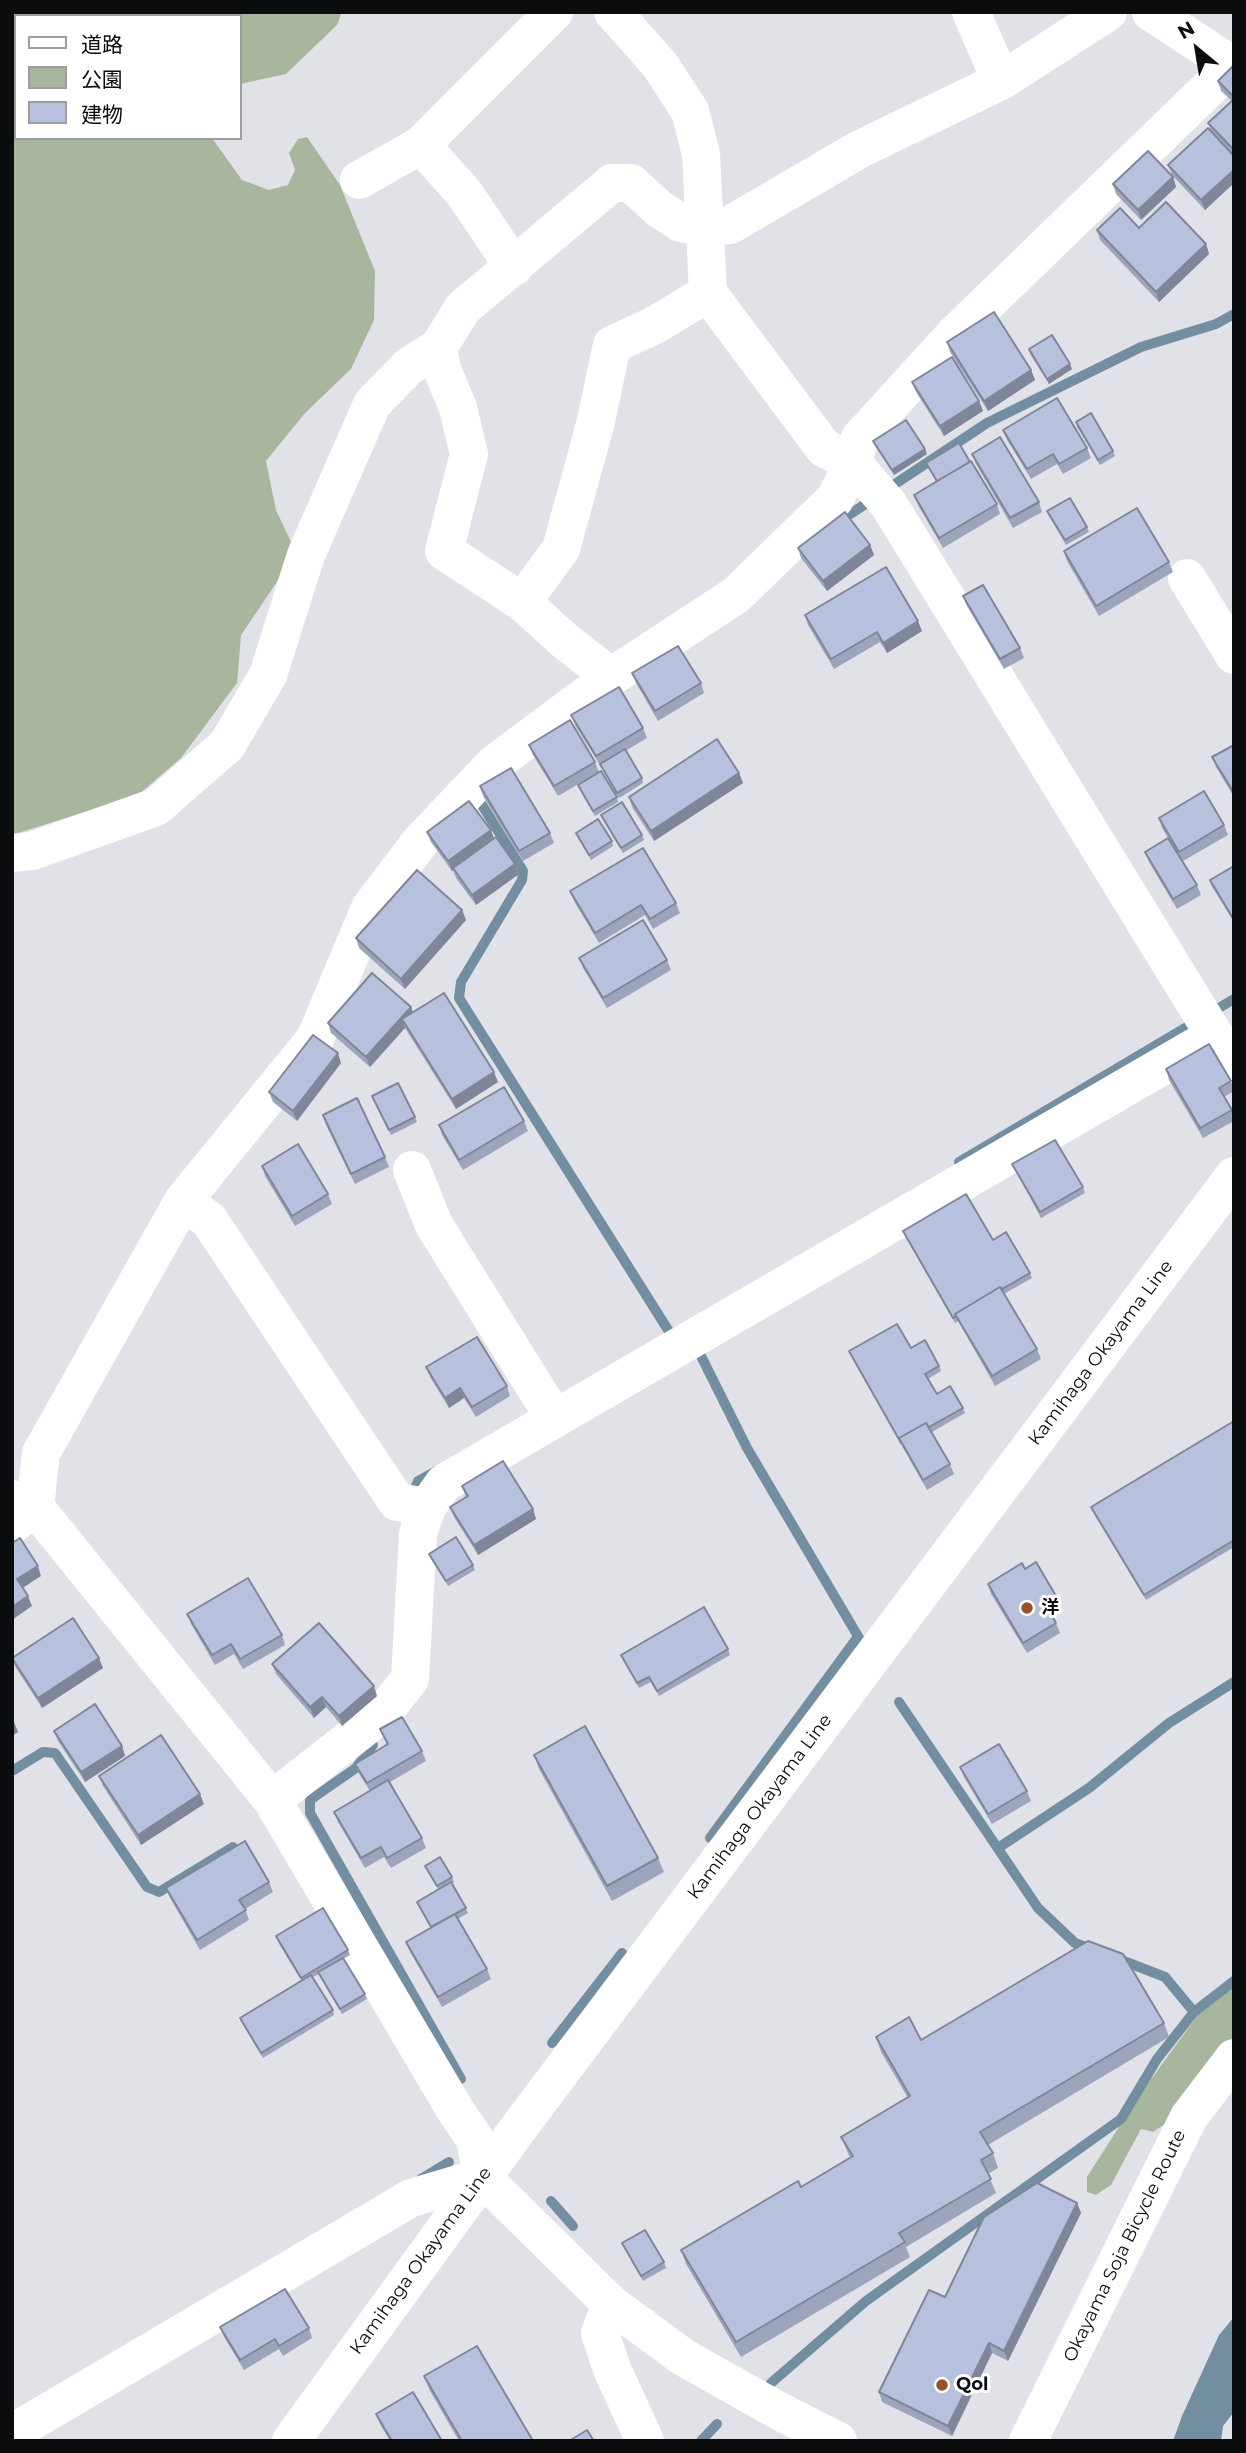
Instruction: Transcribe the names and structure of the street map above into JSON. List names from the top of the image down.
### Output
{
  "streets": {
    "street": ["Kamihaga Okayama Line", "Okayama Soja Bicycle Route"]
  },
  "places": ["洋", "Qol"],
  "legend": ["道路", "公園", "建物"],
  "north": "top left"
}
